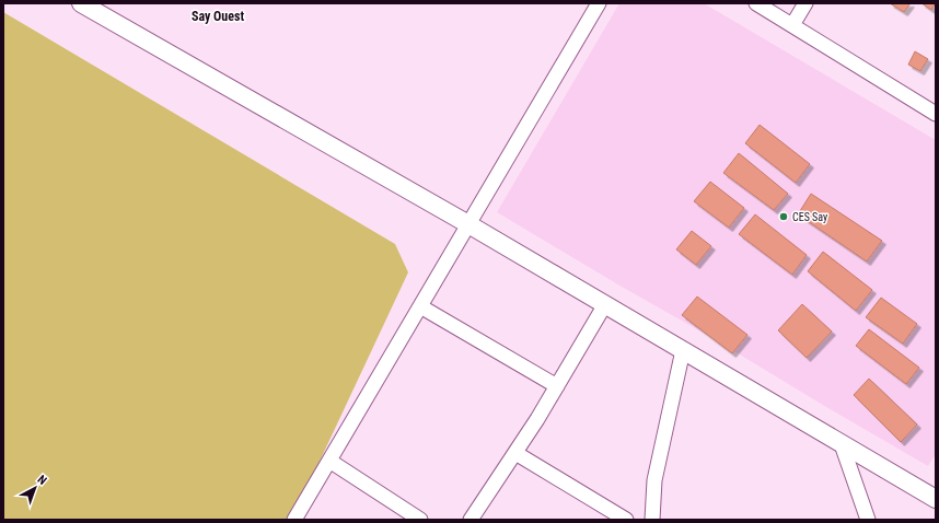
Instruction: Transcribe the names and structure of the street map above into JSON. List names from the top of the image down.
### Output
{
  "districts": ["Say Ouest"],
  "places": ["CES Say"],
  "north": "top right"
}
